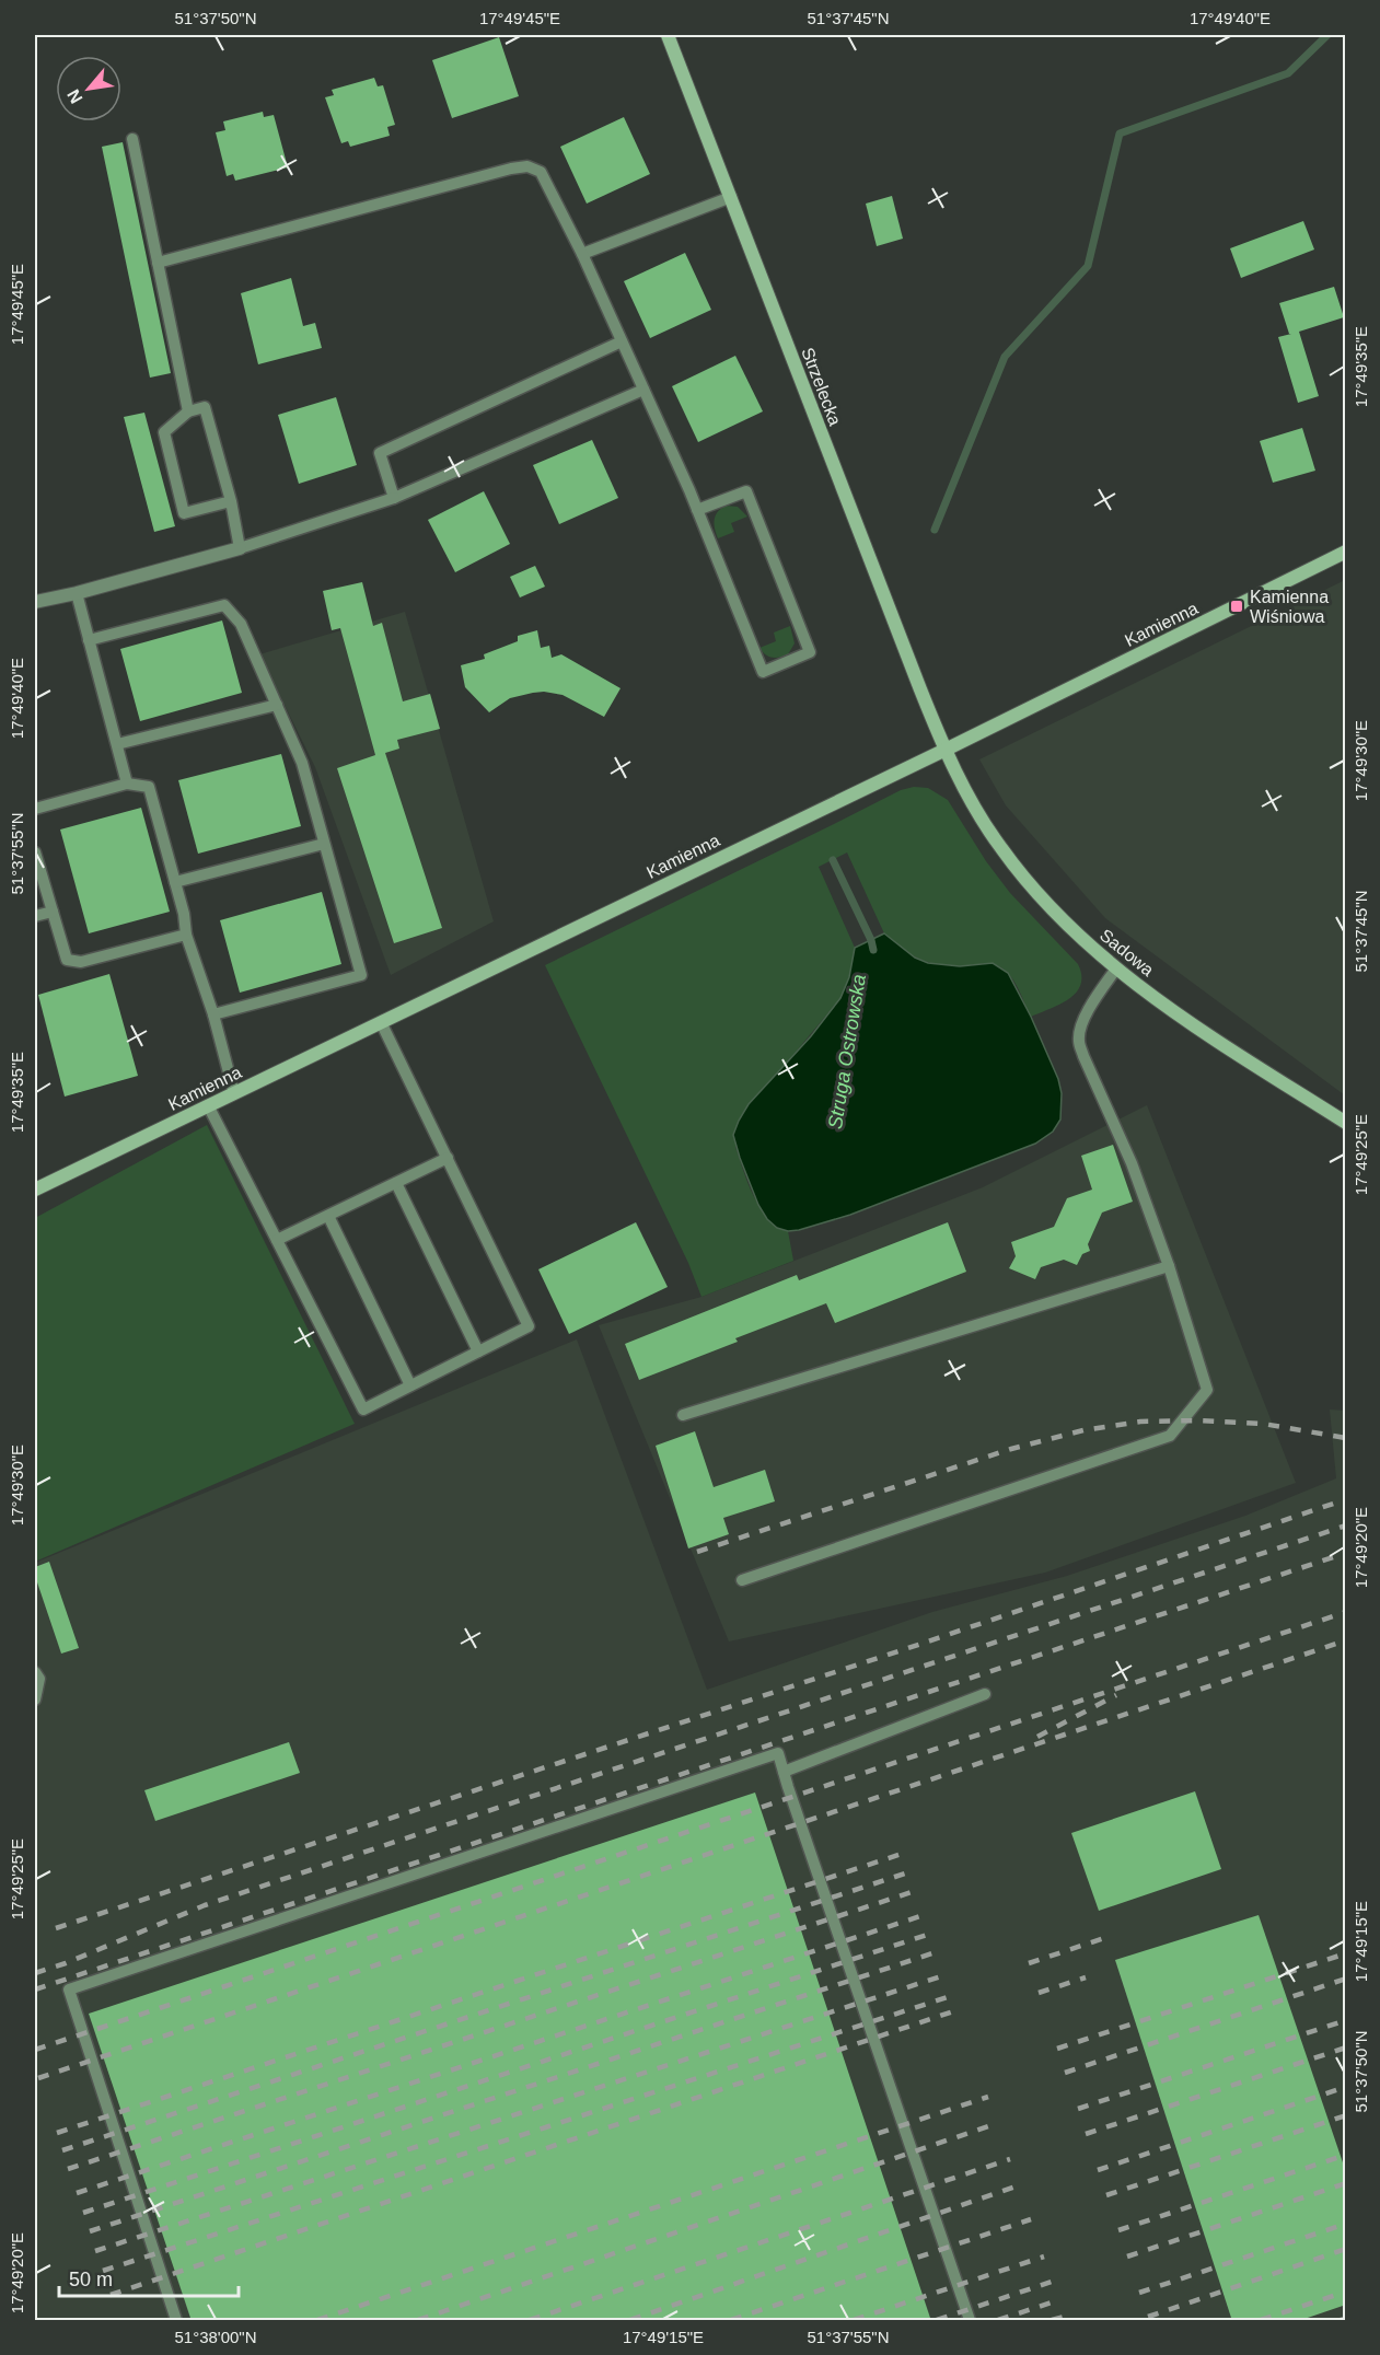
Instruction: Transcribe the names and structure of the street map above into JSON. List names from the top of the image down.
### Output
{
  "streets": {
    "street": ["Strzelecka", "Kamienna", "Sadowa"]
  },
  "crossings": [
    ["Strzelecka", "Kamienna"],
    ["Strzelecka", "Sadowa"],
    ["Kamienna", "Sadowa"]
  ],
  "water": ["Struga Ostrowska"],
  "places": {
    "transit": ["Kamienna Wiśniowa"]
  },
  "scale_bar": "50 m",
  "north": "bottom left",
  "coordinates": [
    "51°37'50\"N",
    "17°49'45\"E",
    "51°37'45\"N",
    "17°49'40\"E",
    "17°49'35\"E",
    "17°49'30\"E",
    "51°37'55\"N",
    "17°49'25\"E",
    "17°49'20\"E",
    "17°49'15\"E",
    "51°38'00\"N"
  ]
}
